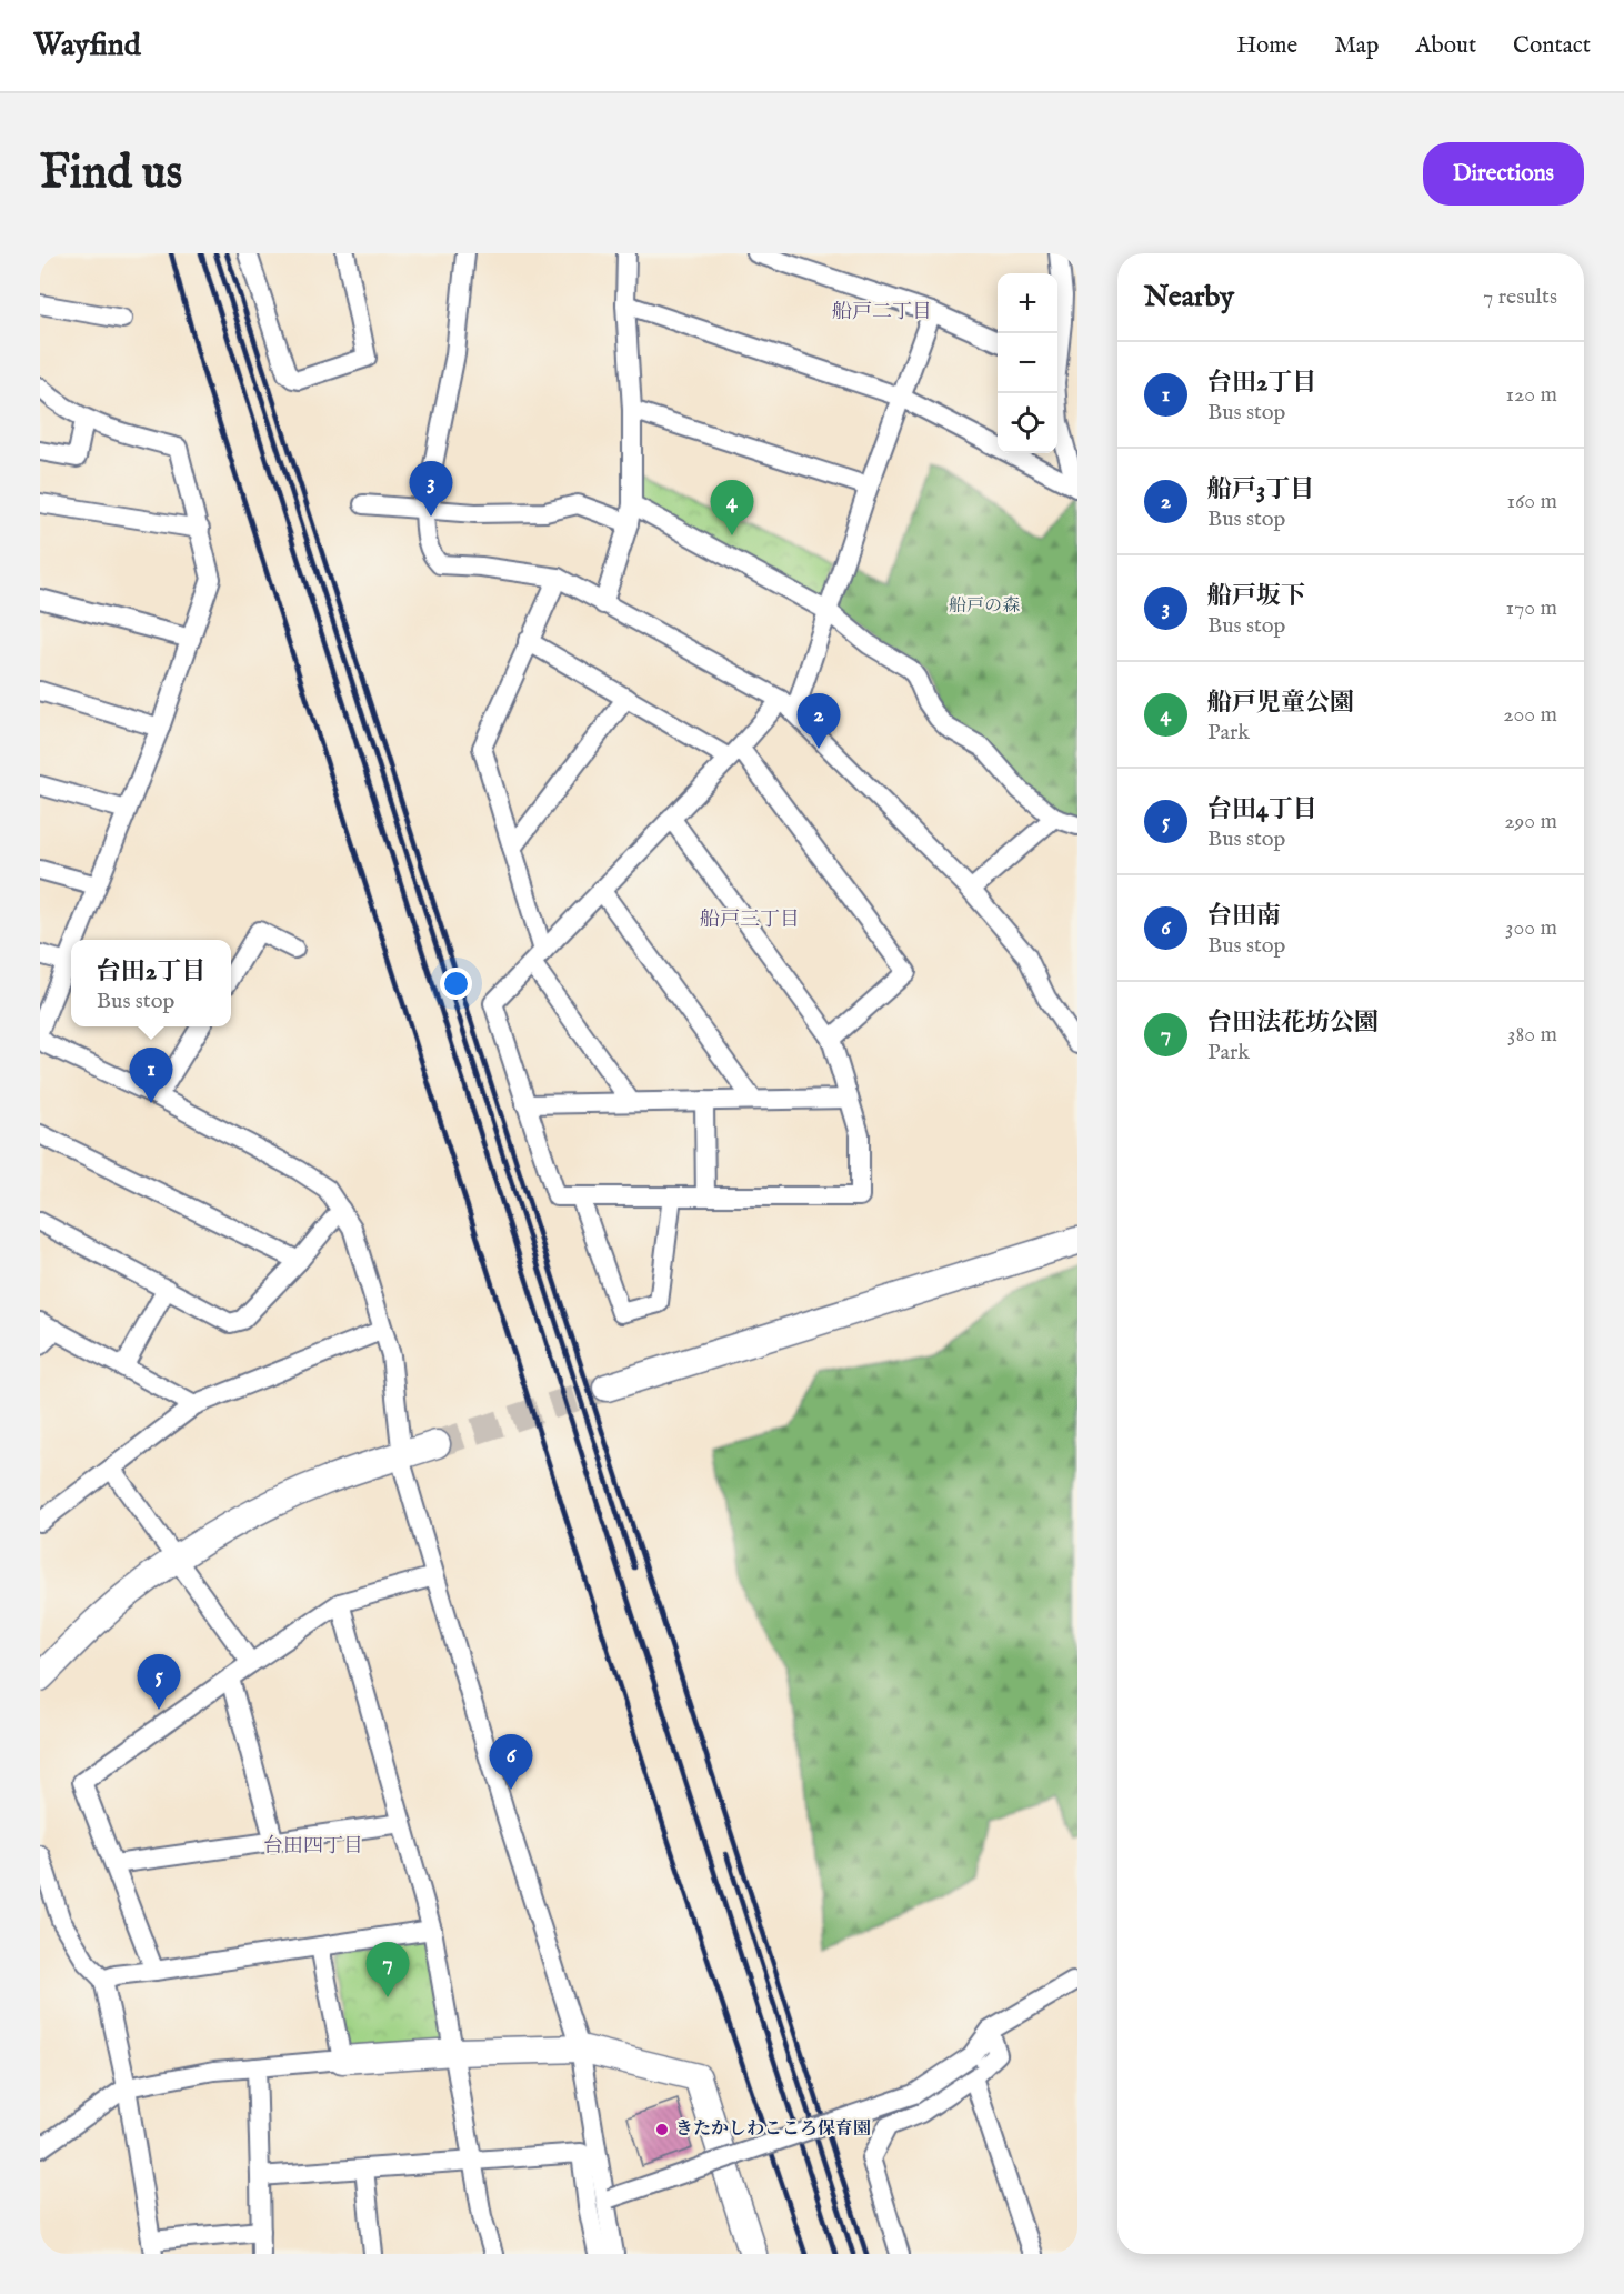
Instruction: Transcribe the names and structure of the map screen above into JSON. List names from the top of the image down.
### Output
{
  "districts": ["船戸二丁目", "船戸三丁目", "台田四丁目"],
  "parks": ["船戸の森"],
  "places": ["きたかしわこころ保育園"],
  "page": {
    "header": "Wayfind",
    "nav": [
      "Home",
      "Map",
      "About",
      "Contact"
    ],
    "buttons": "Directions",
    "title": "Find us",
    "heading": ["Nearby", "7 results"],
    "map_buttons": ["+", "−"],
    "list": [
      {
        "mark": "1",
        "name": "台田2丁目",
        "note": "Bus stop",
        "value": "120 m"
      },
      {
        "mark": "2",
        "name": "船戸3丁目",
        "note": "Bus stop",
        "value": "160 m"
      },
      {
        "mark": "3",
        "name": "船戸坂下",
        "note": "Bus stop",
        "value": "170 m"
      },
      {
        "mark": "4",
        "name": "船戸児童公園",
        "note": "Park",
        "value": "200 m"
      },
      {
        "mark": "5",
        "name": "台田4丁目",
        "note": "Bus stop",
        "value": "290 m"
      },
      {
        "mark": "6",
        "name": "台田南",
        "note": "Bus stop",
        "value": "300 m"
      },
      {
        "mark": "7",
        "name": "台田法花坊公園",
        "note": "Park",
        "value": "380 m"
      }
    ],
    "pins": [
      "3",
      "4",
      "2",
      "1",
      "5",
      "6",
      "7"
    ],
    "popup": ["台田2丁目", "Bus stop"]
  }
}
